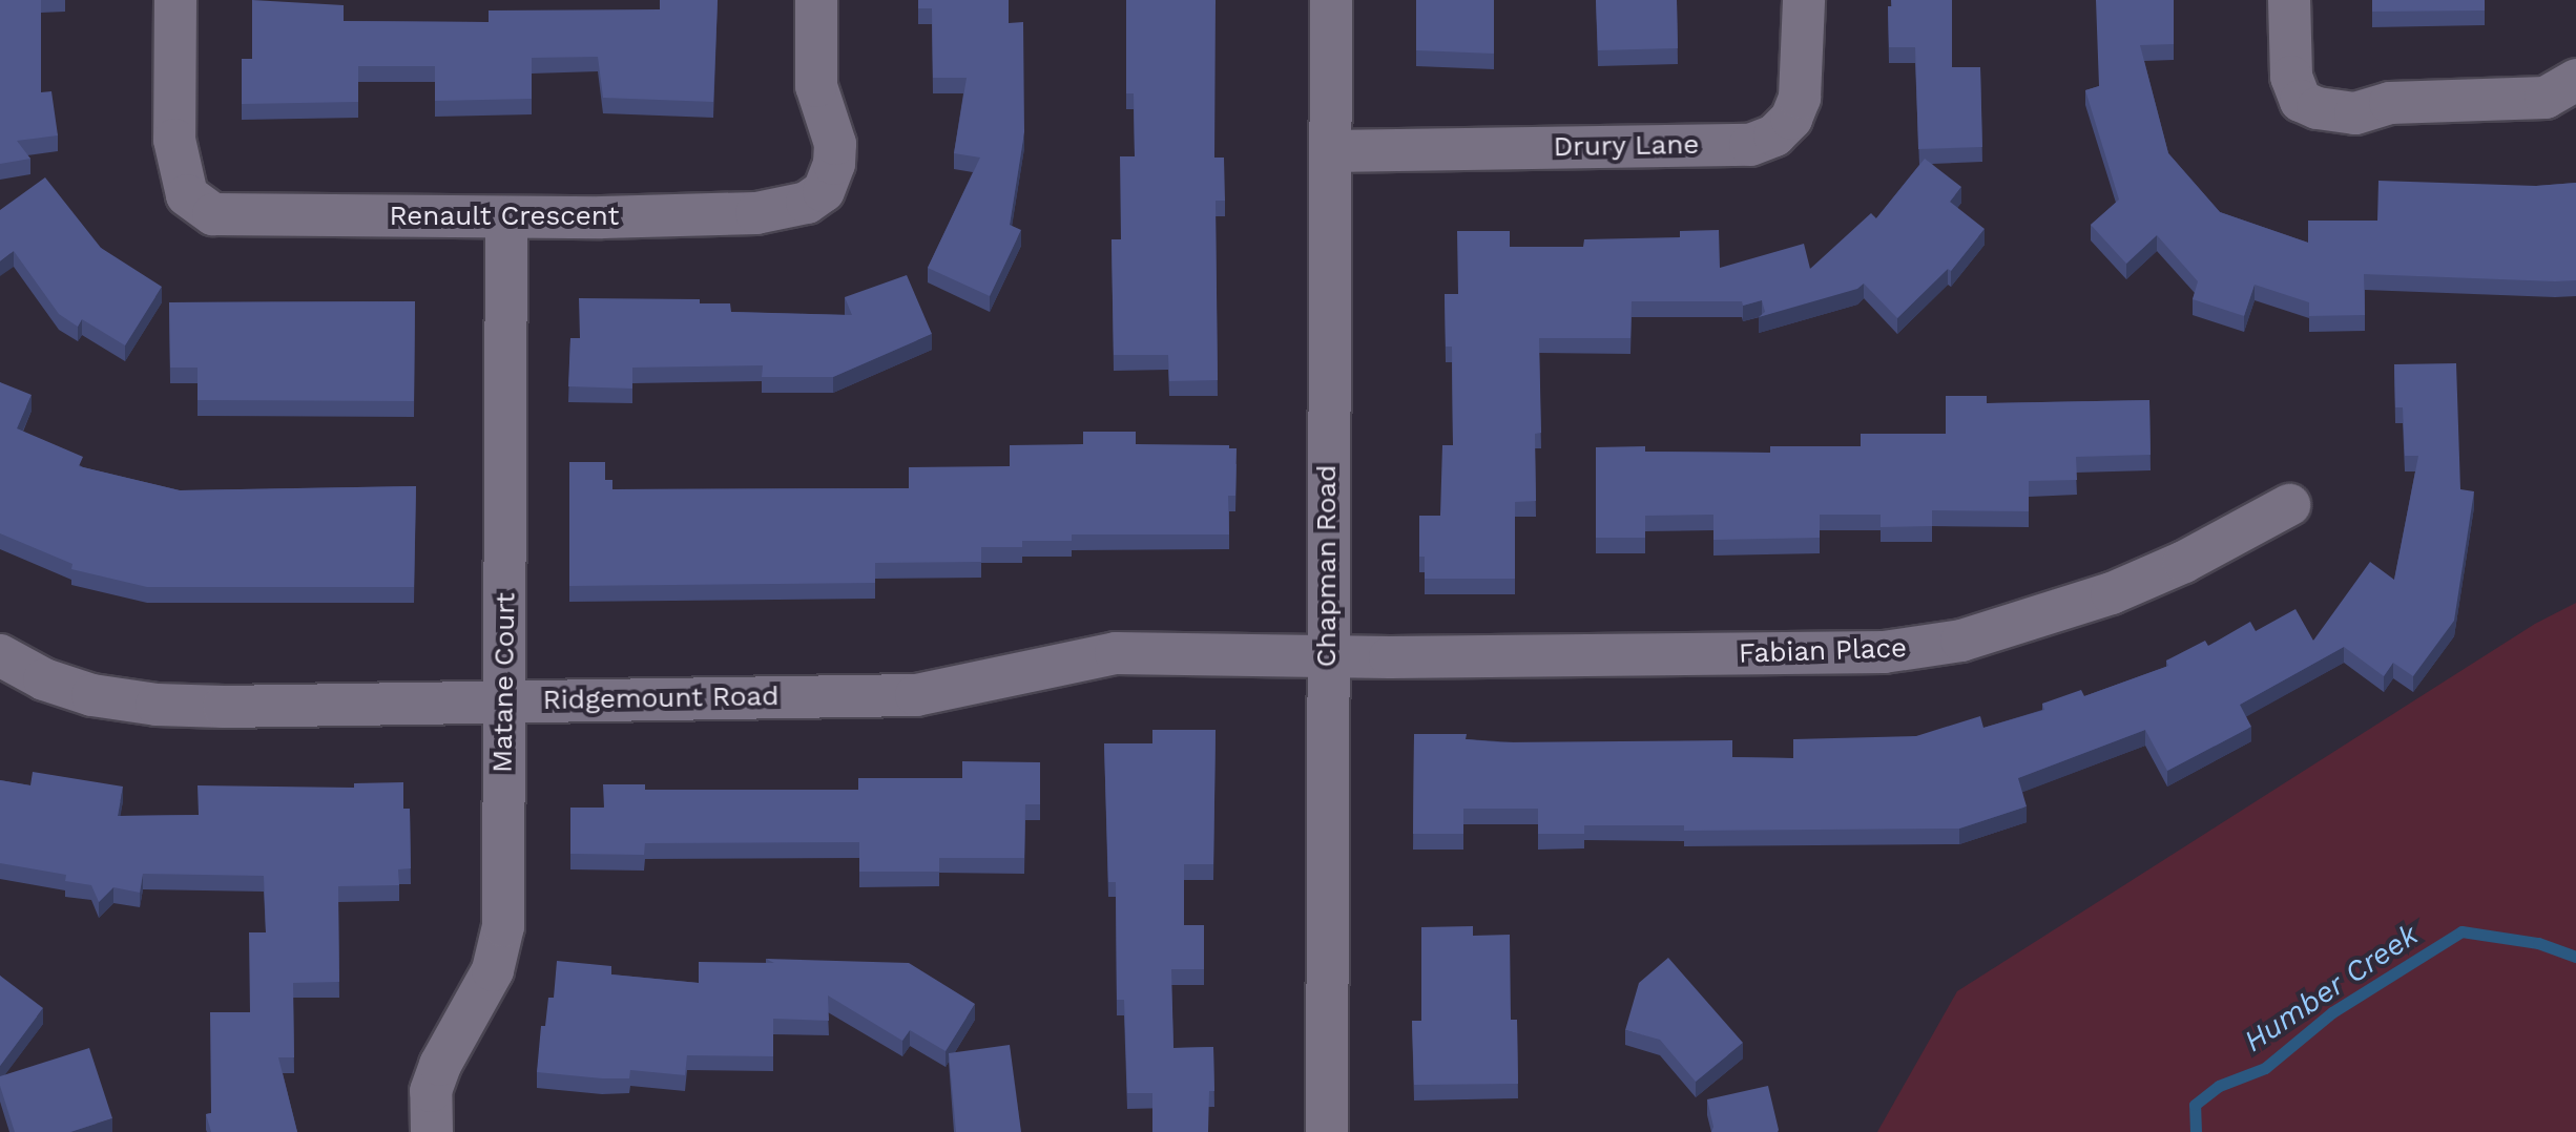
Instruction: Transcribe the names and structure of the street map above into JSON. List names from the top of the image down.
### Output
{
  "streets": {
    "street": [
      "Drury Lane",
      "Renault Crescent",
      "Chapman Road",
      "Fabian Place",
      "Matane Court",
      "Ridgemount Road"
    ]
  },
  "crossings": [
    ["Drury Lane", "Chapman Road"],
    ["Renault Crescent", "Matane Court"],
    ["Chapman Road", "Fabian Place"],
    ["Chapman Road", "Ridgemount Road"],
    ["Fabian Place", "Ridgemount Road"],
    ["Matane Court", "Ridgemount Road"]
  ],
  "water": ["Humber Creek"]
}
